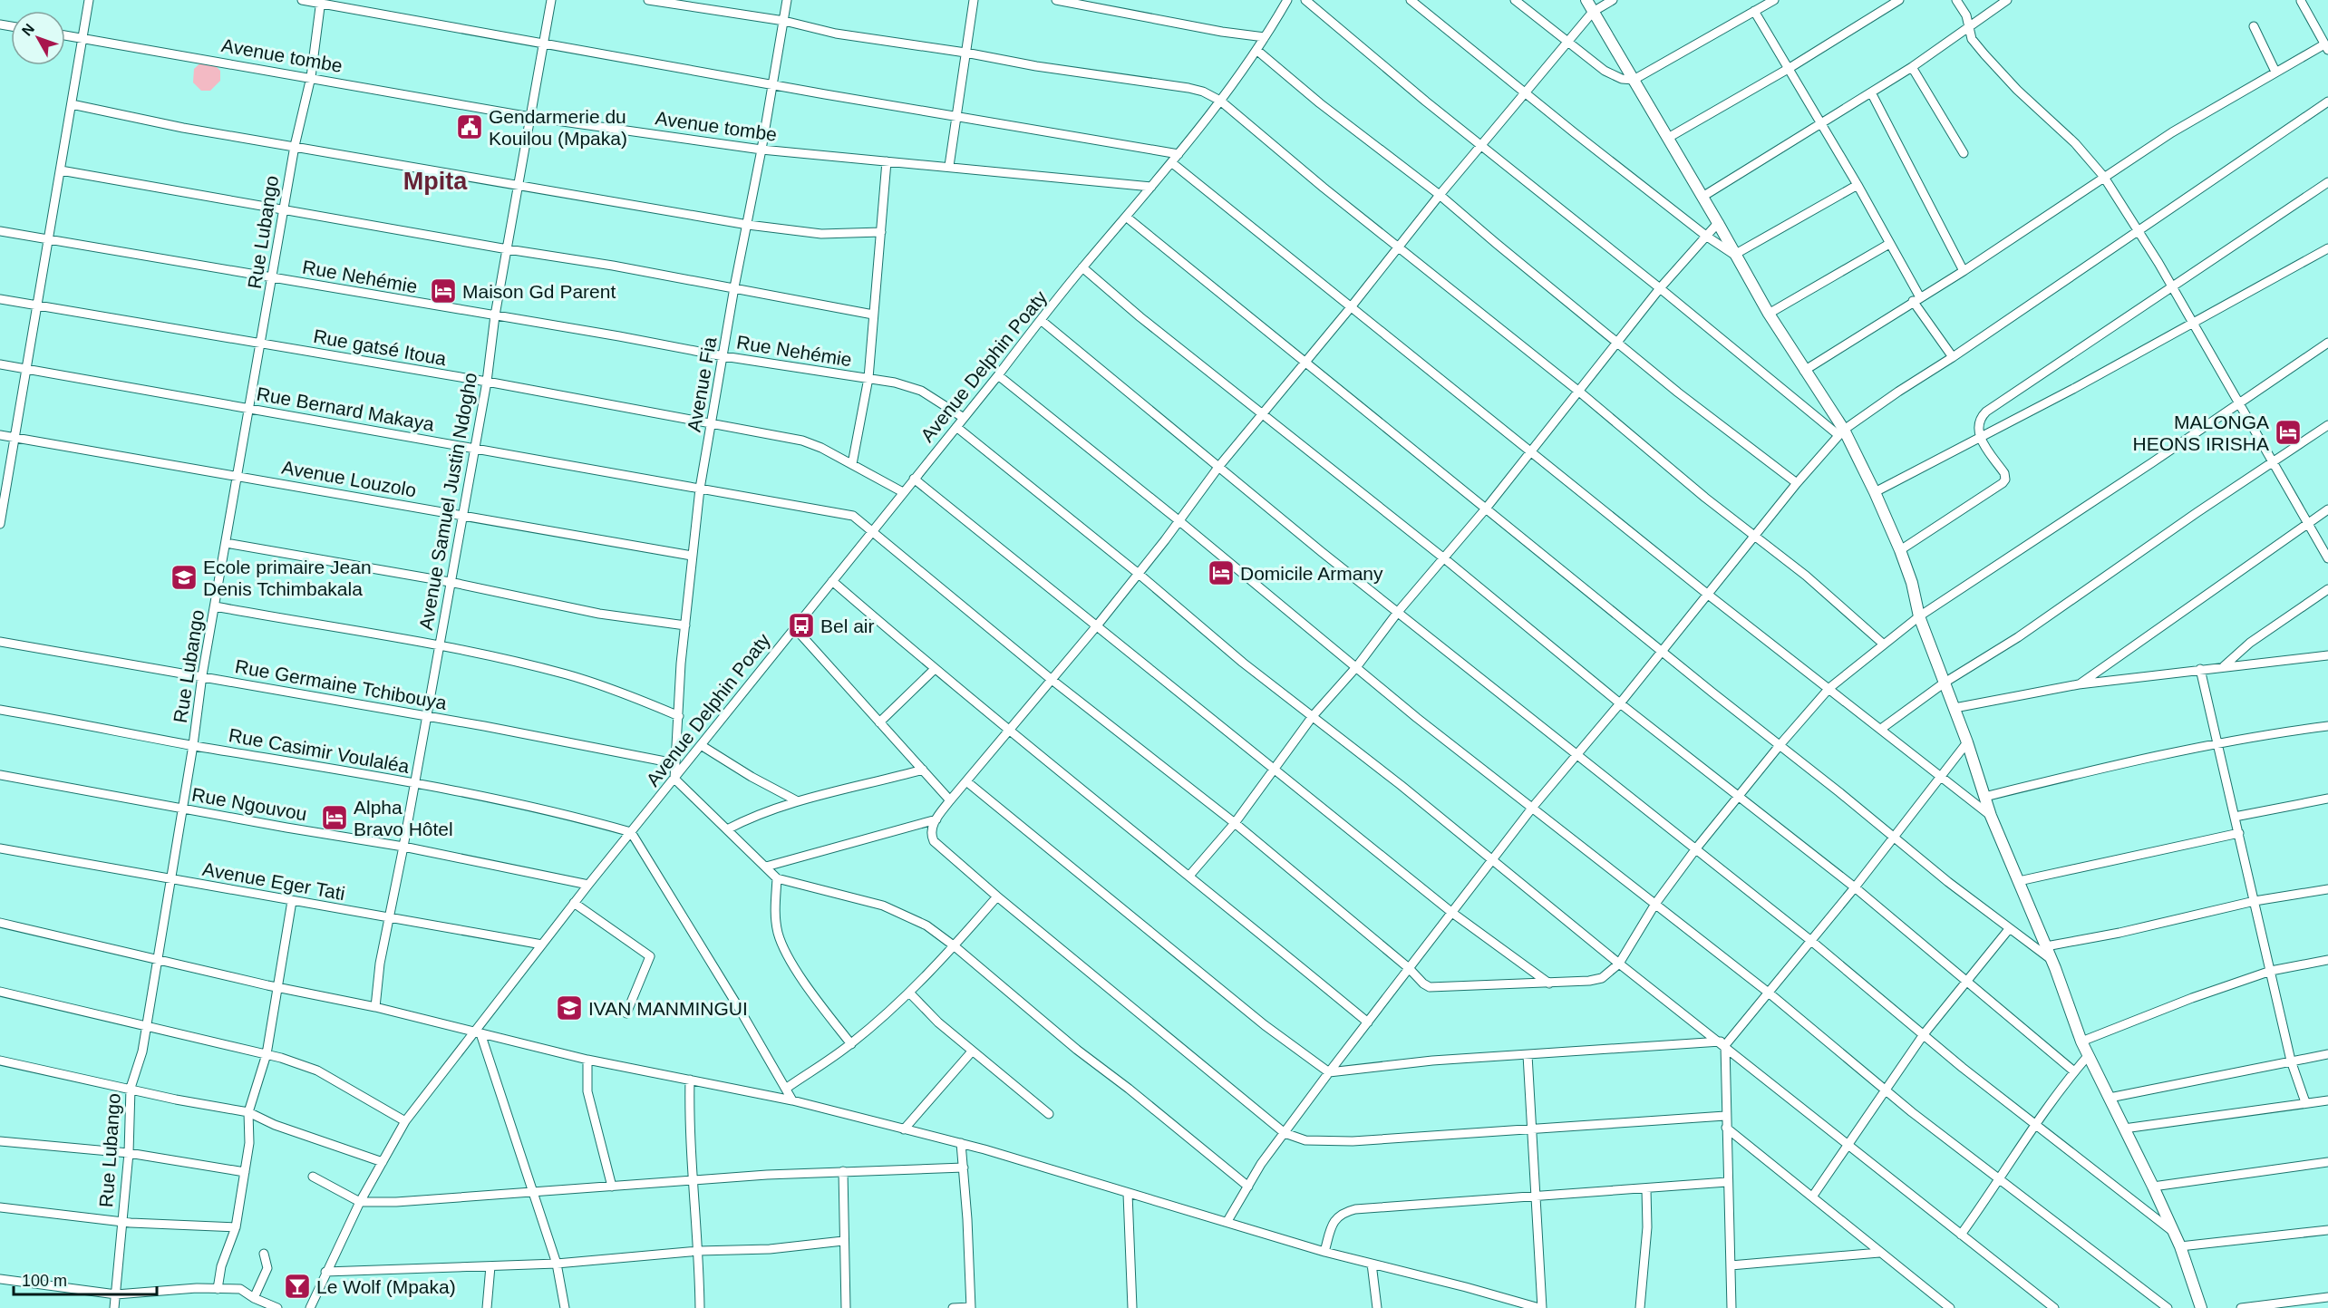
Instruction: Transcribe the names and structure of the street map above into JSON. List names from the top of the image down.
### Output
{
  "streets": {
    "street": [
      "Avenue tombe",
      "Rue Lubango",
      "Rue Nehémie",
      "Rue gatsé Itoua",
      "Avenue Delphin Poaty",
      "Avenue Fia",
      "Rue Bernard Makaya",
      "Avenue Louzolo",
      "Avenue Samuel Justin Ndogho",
      "Rue Germaine Tchibouya",
      "Rue Casimir Voulaléa",
      "Rue Ngouvou",
      "Avenue Eger Tati"
    ]
  },
  "crossings": [
    ["Avenue tombe", "Rue Lubango"],
    ["Avenue tombe", "Avenue Delphin Poaty"],
    ["Avenue tombe", "Avenue Fia"],
    ["Avenue tombe", "Avenue Samuel Justin Ndogho"],
    ["Rue Lubango", "Rue Nehémie"],
    ["Rue Lubango", "Rue gatsé Itoua"],
    ["Rue Lubango", "Rue Bernard Makaya"],
    ["Rue Lubango", "Avenue Louzolo"],
    ["Rue Lubango", "Rue Germaine Tchibouya"],
    ["Rue Lubango", "Rue Casimir Voulaléa"],
    ["Rue Lubango", "Rue Ngouvou"],
    ["Rue Lubango", "Avenue Eger Tati"],
    ["Rue Nehémie", "Avenue Delphin Poaty"],
    ["Rue Nehémie", "Avenue Fia"],
    ["Rue Nehémie", "Avenue Samuel Justin Ndogho"],
    ["Rue gatsé Itoua", "Avenue Delphin Poaty"],
    ["Rue gatsé Itoua", "Avenue Fia"],
    ["Rue gatsé Itoua", "Avenue Samuel Justin Ndogho"],
    ["Avenue Delphin Poaty", "Avenue Fia"],
    ["Avenue Delphin Poaty", "Rue Bernard Makaya"],
    ["Avenue Delphin Poaty", "Rue Casimir Voulaléa"],
    ["Avenue Delphin Poaty", "Rue Ngouvou"],
    ["Avenue Delphin Poaty", "Avenue Eger Tati"],
    ["Avenue Fia", "Rue Bernard Makaya"],
    ["Avenue Fia", "Avenue Louzolo"],
    ["Avenue Fia", "Rue Germaine Tchibouya"],
    ["Rue Bernard Makaya", "Avenue Samuel Justin Ndogho"],
    ["Avenue Louzolo", "Avenue Samuel Justin Ndogho"],
    ["Avenue Samuel Justin Ndogho", "Rue Germaine Tchibouya"],
    ["Avenue Samuel Justin Ndogho", "Rue Casimir Voulaléa"],
    ["Avenue Samuel Justin Ndogho", "Rue Ngouvou"],
    ["Avenue Samuel Justin Ndogho", "Avenue Eger Tati"]
  ],
  "districts": ["Mpita"],
  "places": {
    "public building": ["Gendarmerie du Kouilou (Mpaka)"],
    "hotel": [
      "Maison Gd Parent",
      "MALONGA HEONS IRISHA",
      "Domicile Armany",
      "Alpha Bravo Hôtel"
    ],
    "school or university": ["Ecole primaire Jean Denis Tchimbakala", "IVAN MANMINGUI"],
    "bus stop": ["Bel air"],
    "bar": ["Le Wolf (Mpaka)"]
  },
  "scale_bar": "100 m",
  "north": "top left"
}
